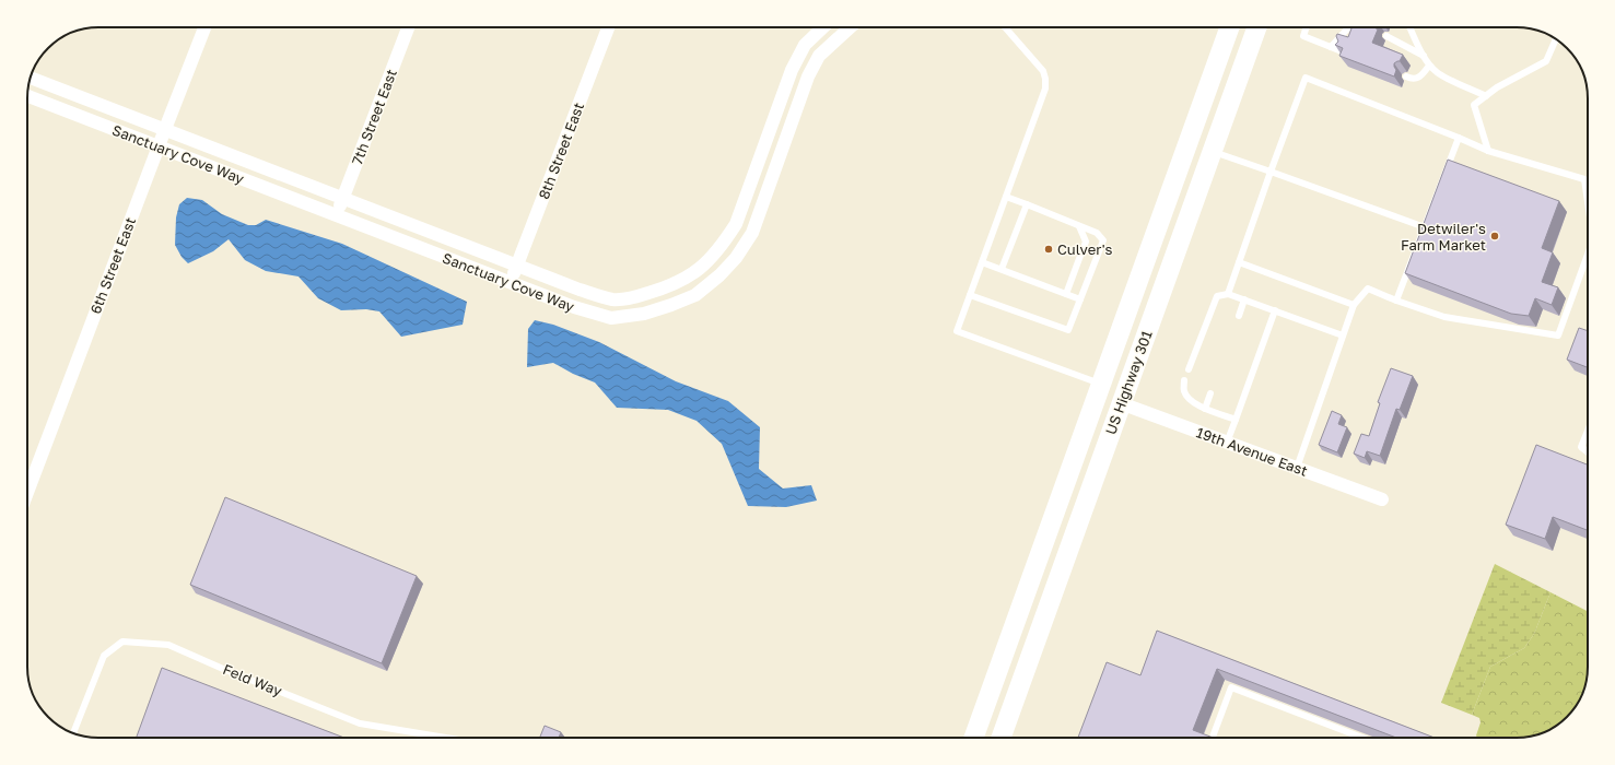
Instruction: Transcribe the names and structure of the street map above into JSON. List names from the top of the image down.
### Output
{
  "streets": {
    "main road": ["US Highway 301"],
    "street": [
      "7th Street East",
      "8th Street East",
      "Sanctuary Cove Way",
      "6th Street East",
      "19th Avenue East"
    ],
    "lane": ["Feld Way"]
  },
  "crossings": [
    ["7th Street East", "Sanctuary Cove Way"],
    ["8th Street East", "Sanctuary Cove Way"],
    ["Sanctuary Cove Way", "6th Street East"],
    ["US Highway 301", "19th Avenue East"]
  ],
  "places": ["Detwiler's Farm Market", "Culver's"]
}
